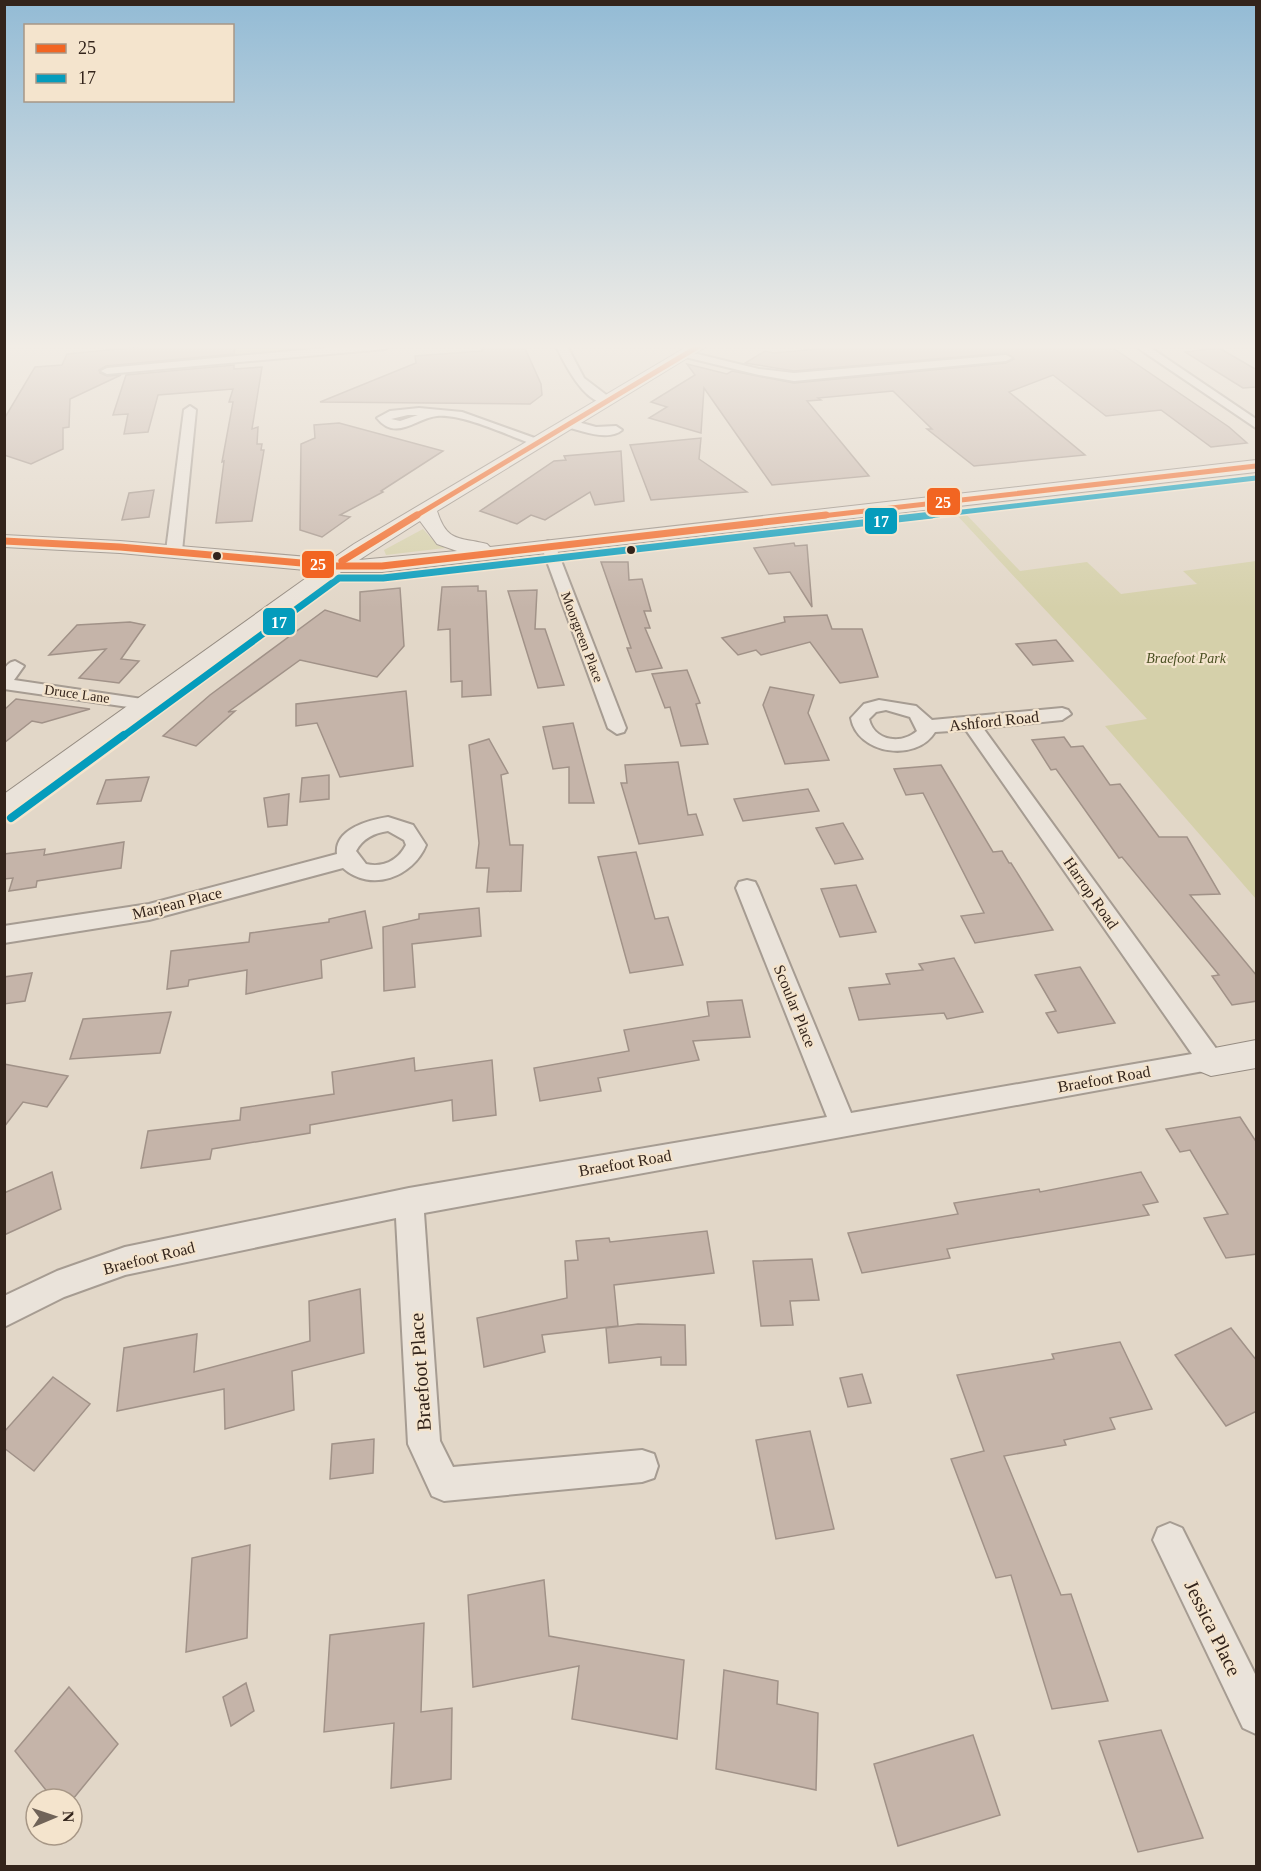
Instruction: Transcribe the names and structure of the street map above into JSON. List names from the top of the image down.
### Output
{
  "streets": {
    "street": [
      "Moorgreen Place",
      "Druce Lane",
      "Ashford Road",
      "Harrop Road",
      "Marjean Place",
      "Scoular Place",
      "Braefoot Road",
      "Braefoot Place",
      "Jessica Place"
    ]
  },
  "crossings": [
    ["Ashford Road", "Harrop Road"],
    ["Harrop Road", "Braefoot Road"],
    ["Scoular Place", "Braefoot Road"],
    ["Braefoot Road", "Braefoot Place"]
  ],
  "parks": ["Braefoot Park"],
  "lines": ["transit line 25", "transit line 17"],
  "legend": ["25", "17"],
  "north": "right"
}
